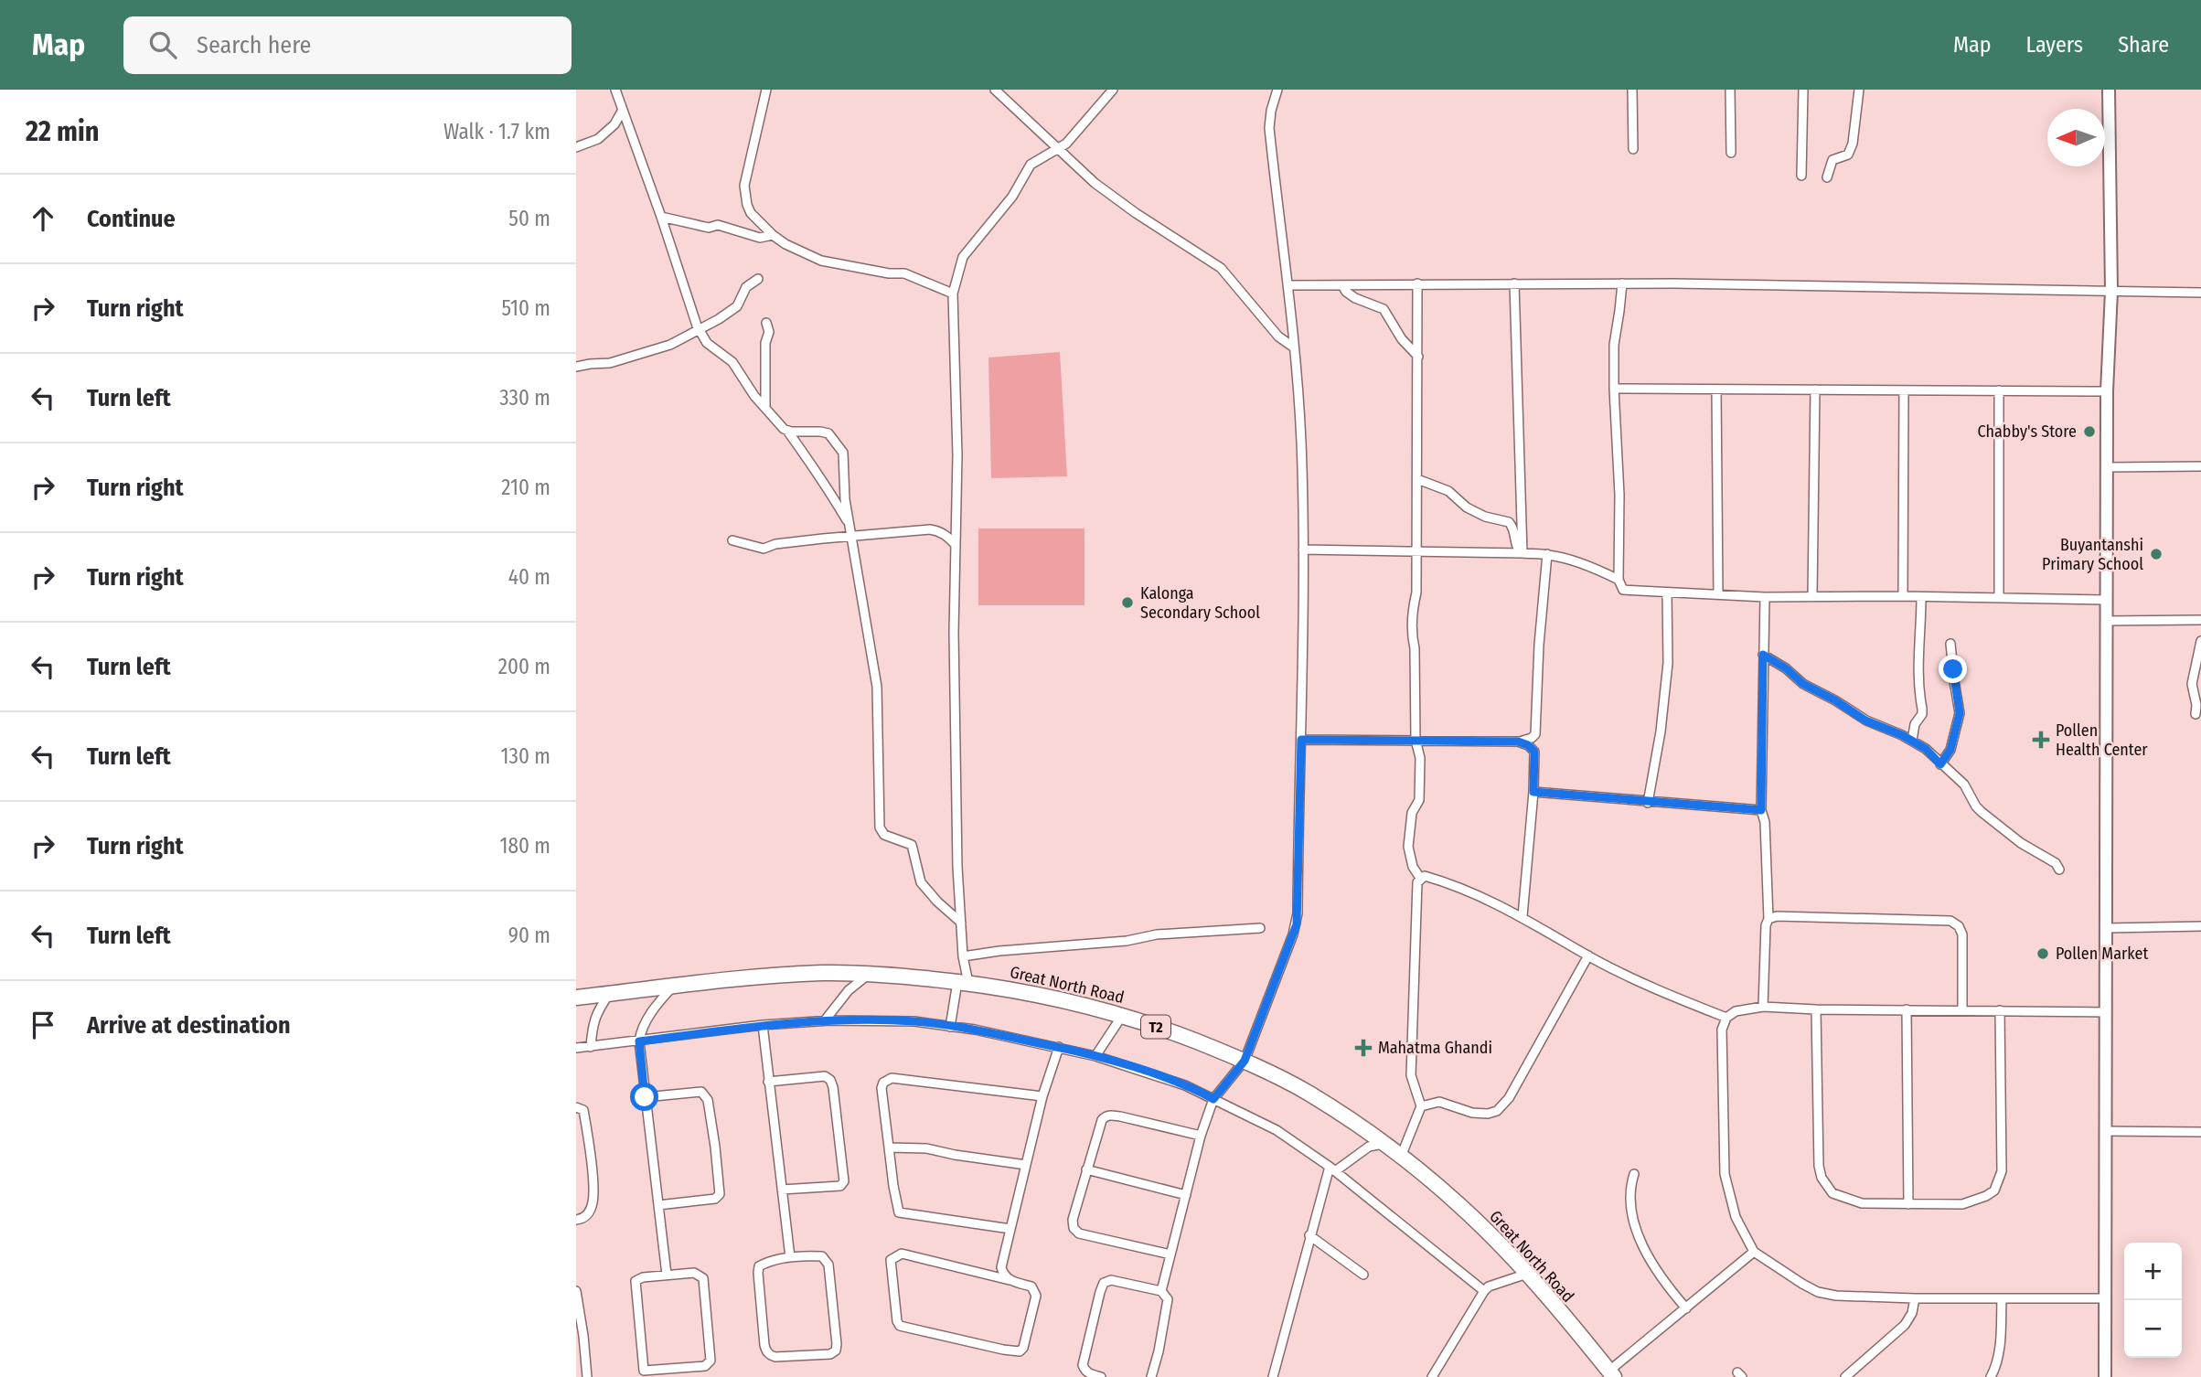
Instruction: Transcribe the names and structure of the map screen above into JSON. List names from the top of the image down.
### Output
{
  "streets": {
    "highway": ["Great North Road", "T2"]
  },
  "places": {
    "other": [
      "Chabby's Store",
      "Buyantanshi Primary School",
      "Kalonga Secondary School",
      "Pollen Market"
    ],
    "health": ["Pollen Health Center", "Mahatma Ghandi"]
  },
  "north": "left",
  "page": {
    "header": "Map",
    "search": "Search here",
    "nav": ["Map", "Layers", "Share"],
    "heading": ["22 min", "Walk · 1.7 km"],
    "list": [
      ["Continue", "50 m"],
      ["Turn right", "510 m"],
      ["Turn left", "330 m"],
      ["Turn right", "210 m"],
      ["Turn right", "40 m"],
      ["Turn left", "200 m"],
      ["Turn left", "130 m"],
      ["Turn right", "180 m"],
      ["Turn left", "90 m"],
      "Arrive at destination"
    ],
    "map_buttons": ["+", "−"]
  }
}
